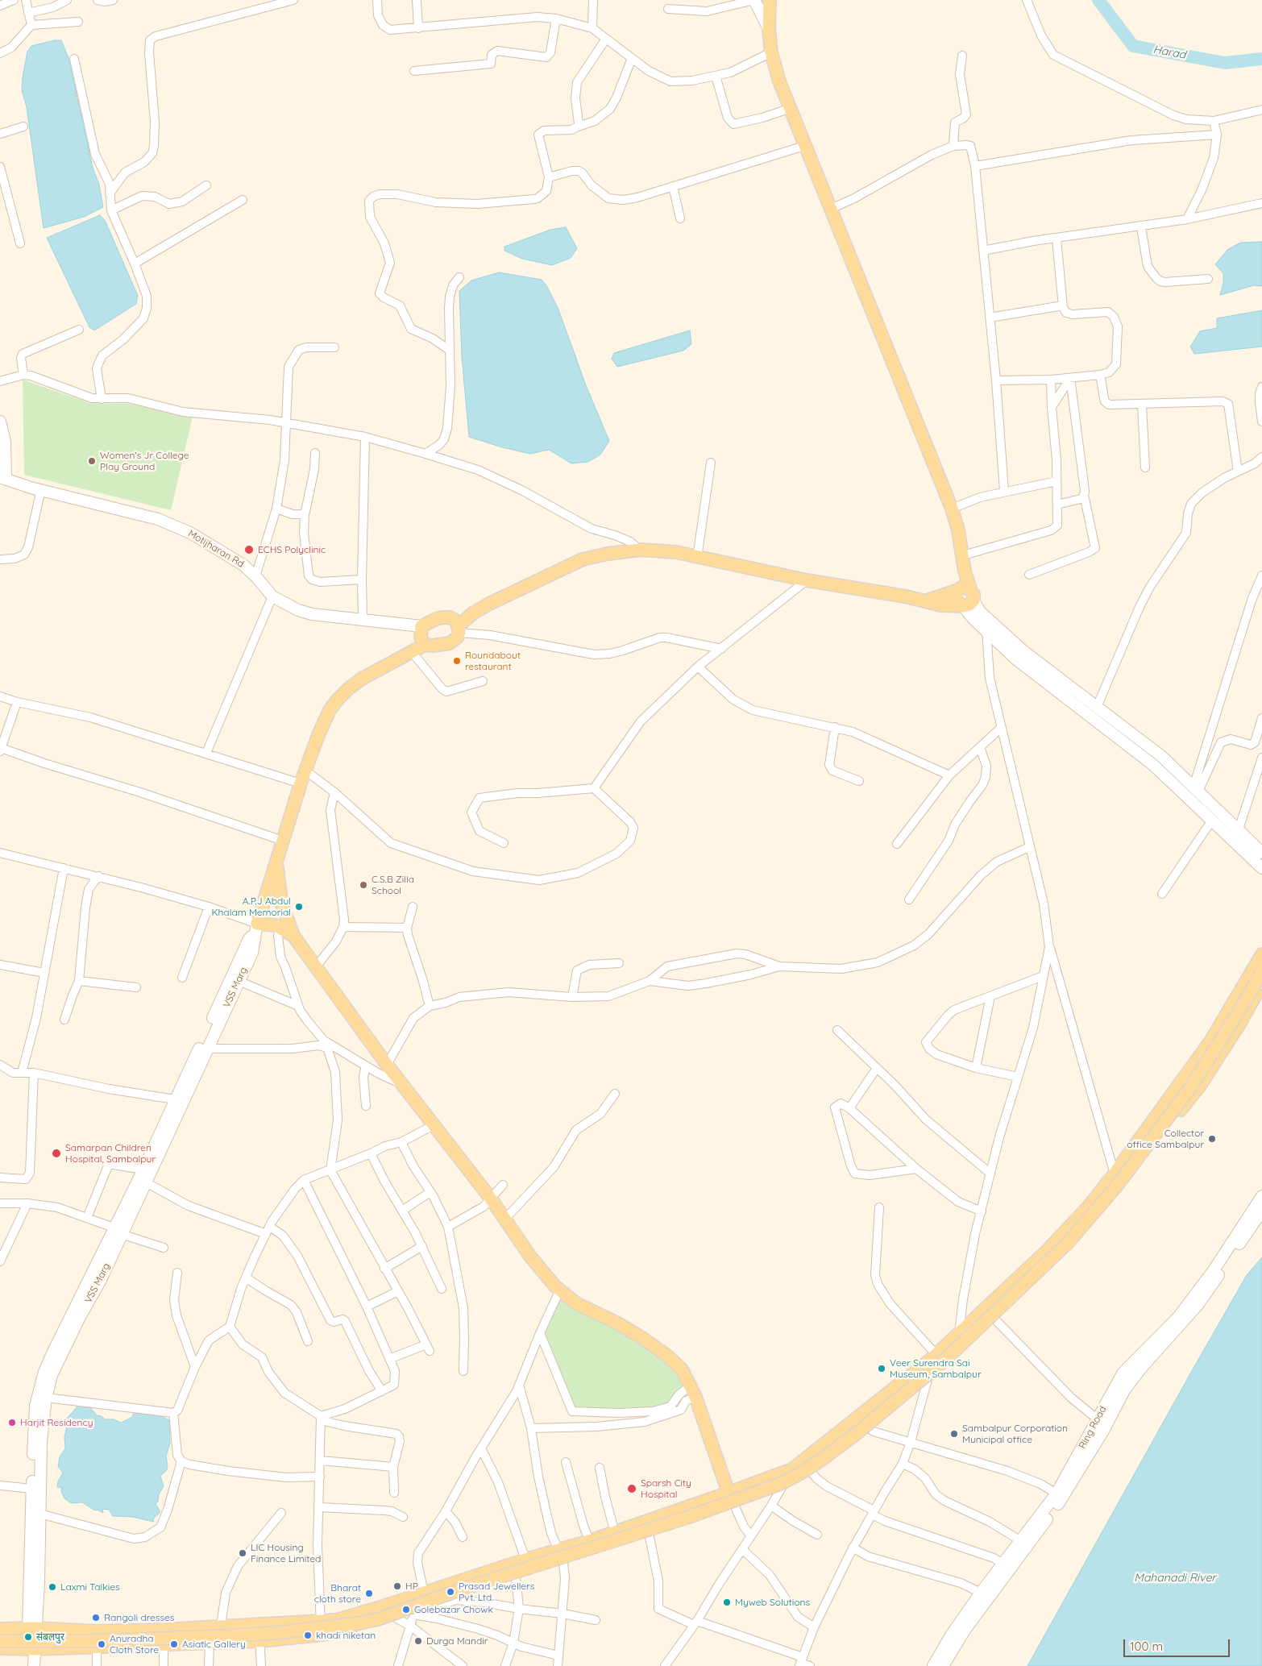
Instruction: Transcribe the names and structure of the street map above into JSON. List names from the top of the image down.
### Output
{
  "streets": {
    "main road": ["Motijharan Rd", "VSS Marg", "Ring Road"]
  },
  "water": ["Harad", "Mahanadi River"],
  "places": [
    "Women's Jr College Play Ground",
    "ECHS Polyclinic",
    "Roundabout restaurant",
    "C.S.B Zilla School",
    "A.P.J Abdul Khalam Memorial",
    "Collector office Sambalpur",
    "Samarpan Children Hospital, Sambalpur",
    "Veer Surendra Sai Museum, Sambalpur",
    "Harjit Residency",
    "Sambalpur Corporation Municipal office",
    "Sparsh City Hospital",
    "LIC Housing Finance Limited",
    "HP",
    "Laxmi Talkies",
    "Prasad Jewellers Pvt. Ltd.",
    "Bharat cloth store",
    "Myweb Solutions",
    "Golebazar Chowk",
    "Rangoli dresses",
    "khadi niketan",
    "संबलपुर",
    "Durga Mandir",
    "Anuradha Cloth Store",
    "Asiatic Gallery"
  ],
  "scale_bar": "100 m"
}
